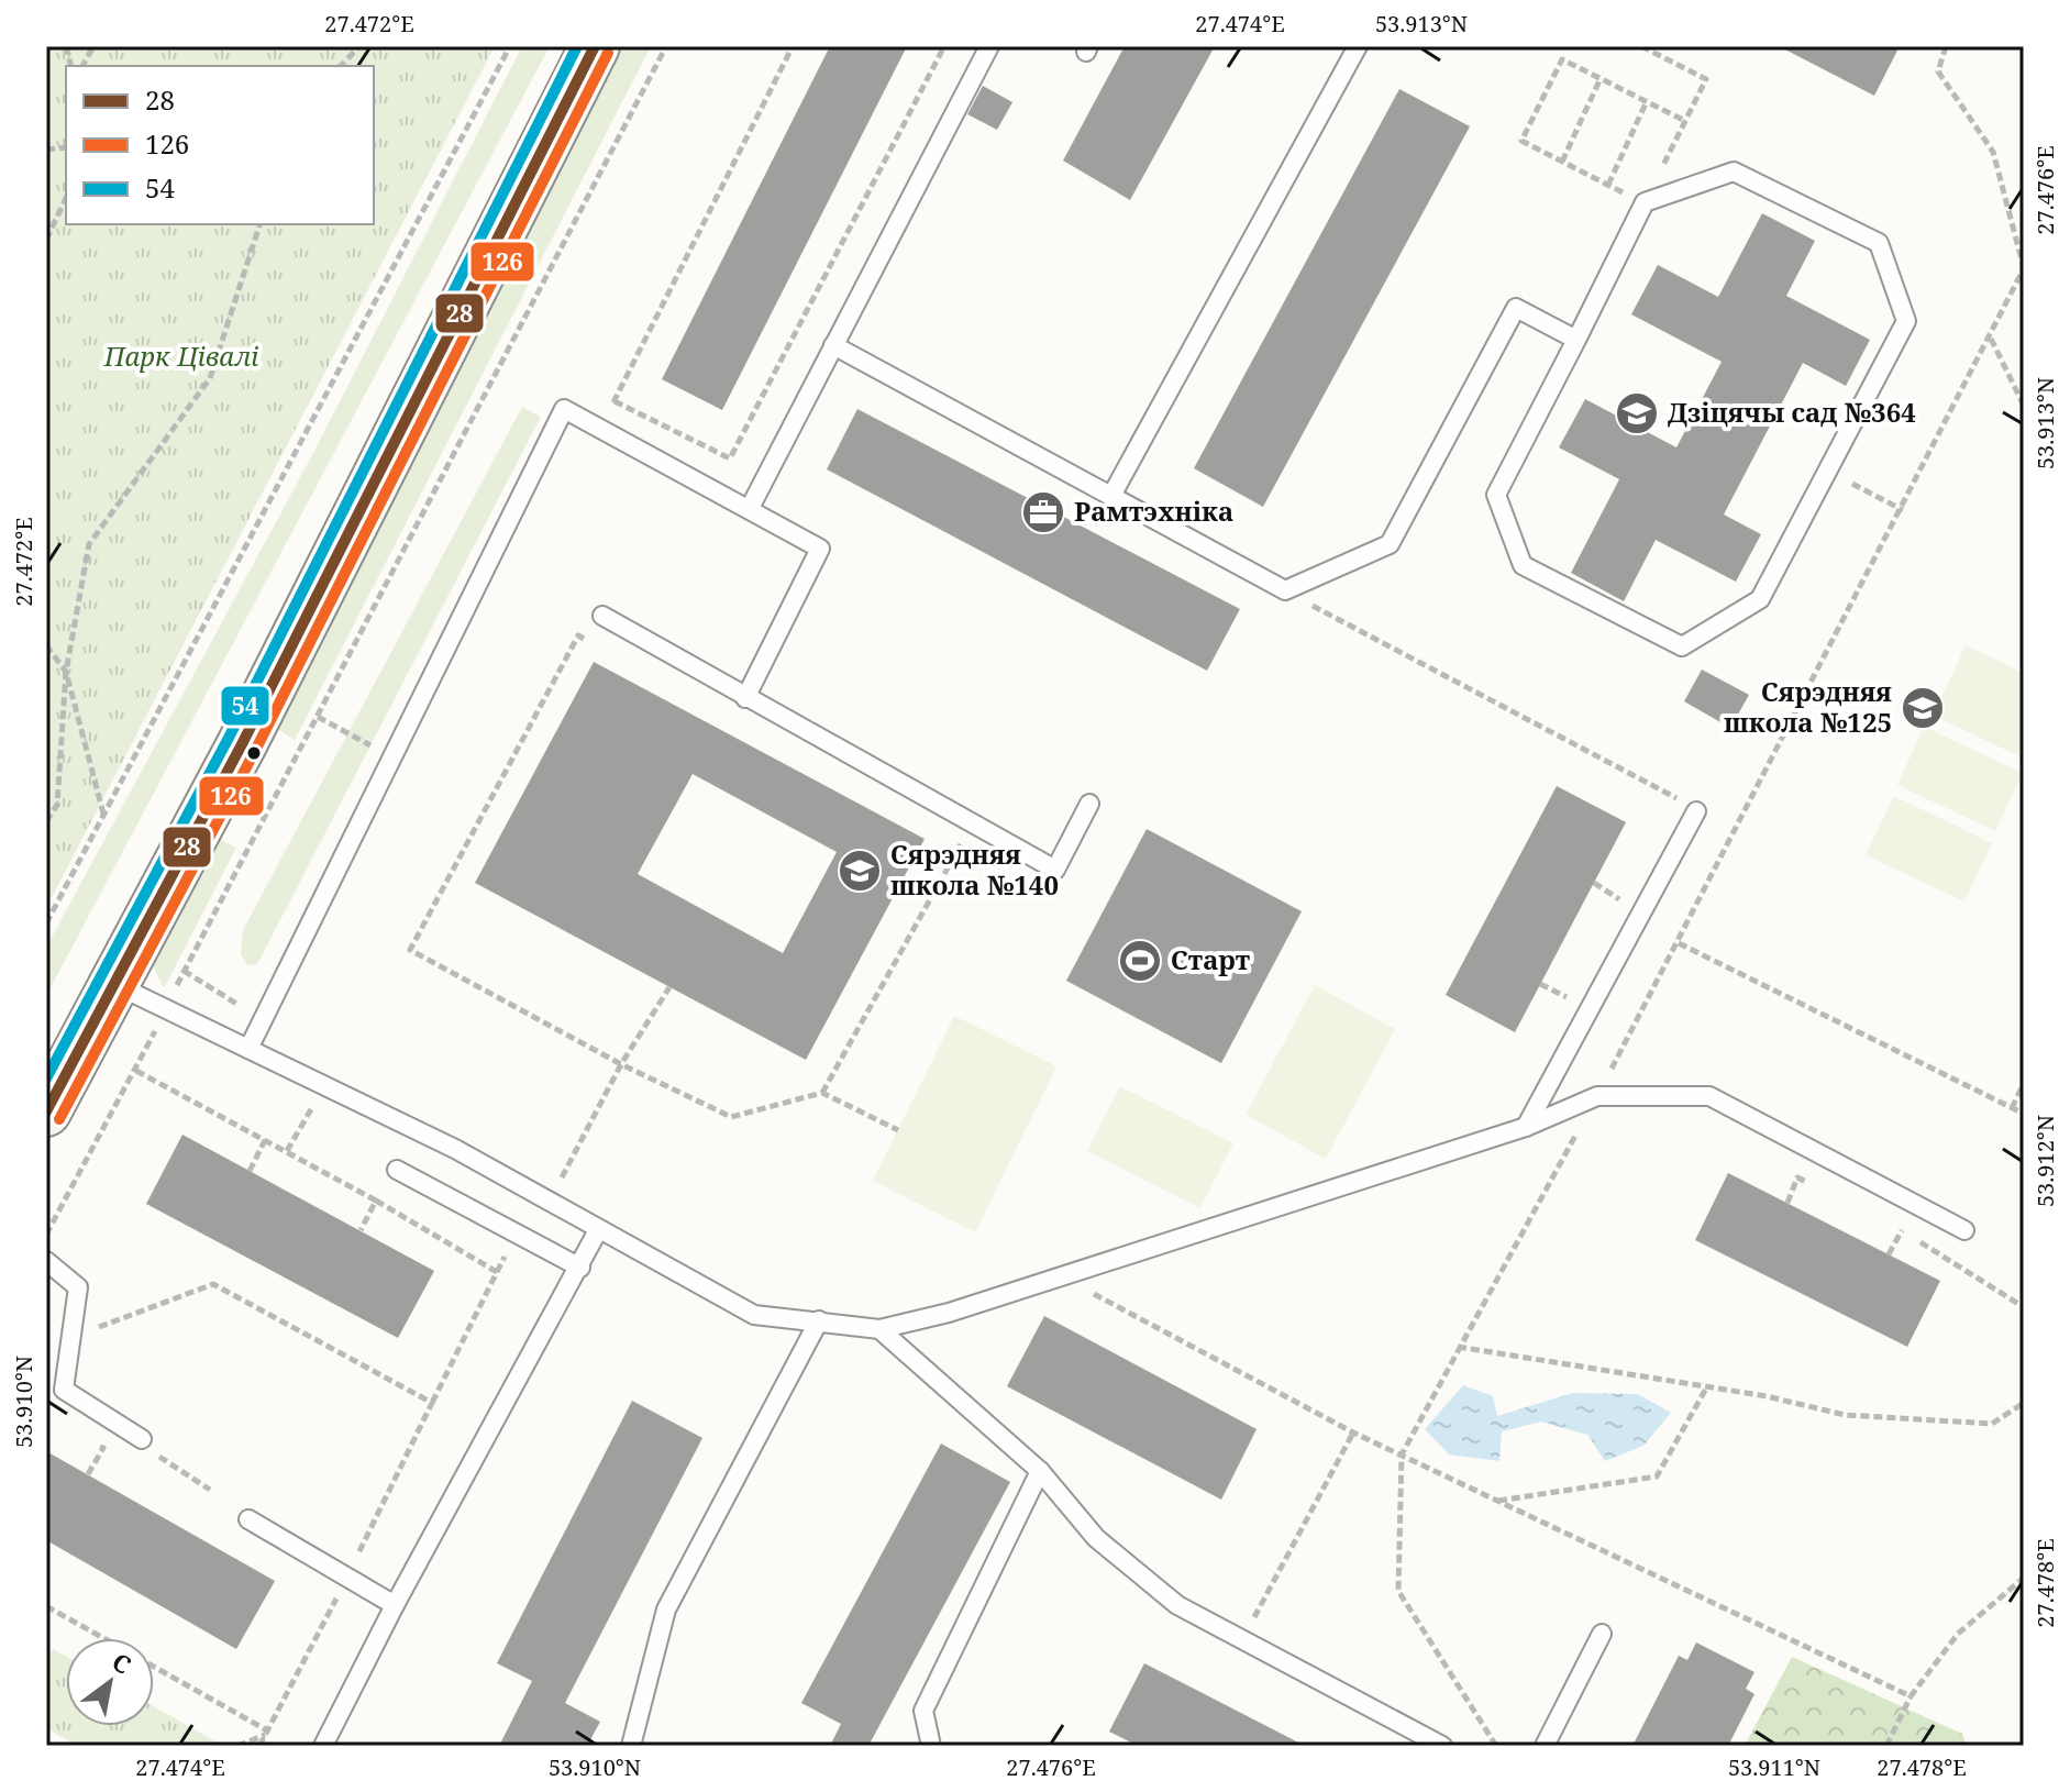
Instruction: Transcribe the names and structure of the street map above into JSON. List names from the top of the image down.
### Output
{
  "parks": ["Парк Цівалі"],
  "places": {
    "school or university": ["Дзіцячы сад №364", "Сярэдняя школа №125", "Сярэдняя школа №140"],
    "office": ["Рамтэхніка"],
    "sports": ["Старт"]
  },
  "lines": ["transit line 28", "transit line 54", "transit line 126"],
  "legend": ["28", "126", "54"],
  "north": "top right",
  "coordinates": [
    "27.472°E",
    "27.474°E",
    "53.913°N",
    "27.476°E",
    "53.912°N",
    "53.910°N",
    "27.478°E",
    "53.911°N"
  ]
}
